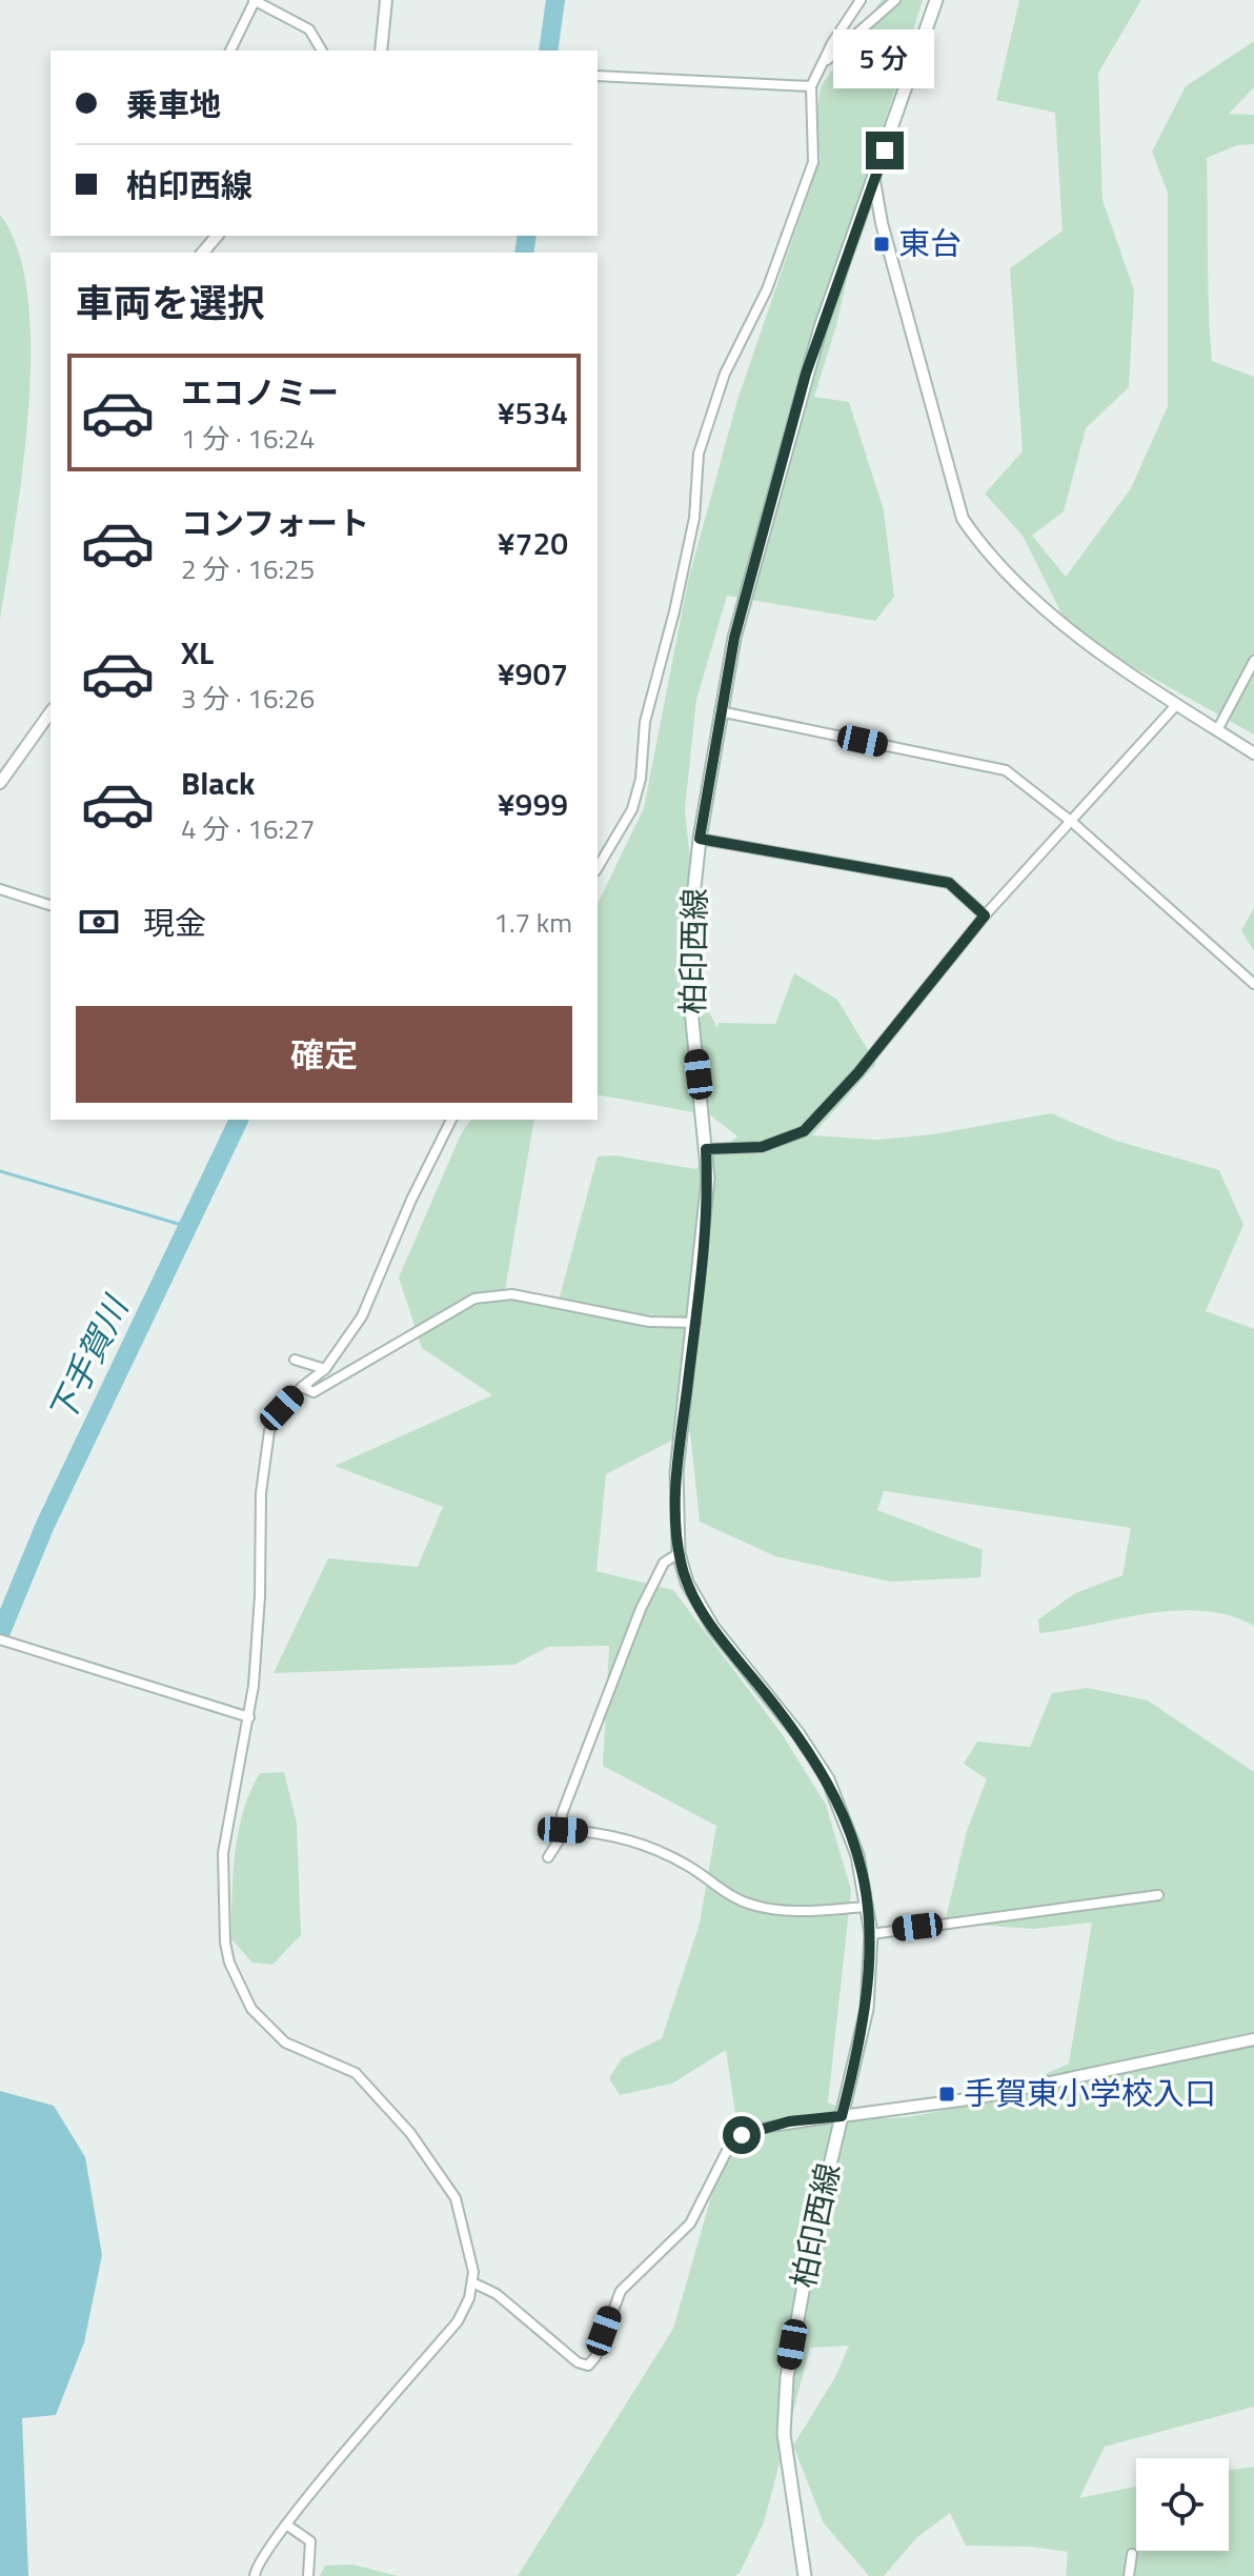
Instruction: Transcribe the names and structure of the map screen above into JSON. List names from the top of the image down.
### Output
{
  "streets": {
    "main road": ["柏印西線"]
  },
  "water": ["下手賀川"],
  "places": {
    "transit": ["東台", "手賀東小学校入口"]
  },
  "page": {
    "bubble": "5 分",
    "banner": ["乗車地", "柏印西線"],
    "heading": "車両を選択",
    "list": [
      {
        "name": "エコノミー",
        "note": "1 分 · 16:24",
        "value": "¥534"
      },
      {
        "name": "コンフォート",
        "note": "2 分 · 16:25",
        "value": "¥720"
      },
      {
        "name": "XL",
        "note": "3 分 · 16:26",
        "value": "¥907"
      },
      {
        "name": "Black",
        "note": "4 分 · 16:27",
        "value": "¥999"
      }
    ],
    "pay": ["現金", "1.7 km"],
    "buttons": "確定"
  }
}
